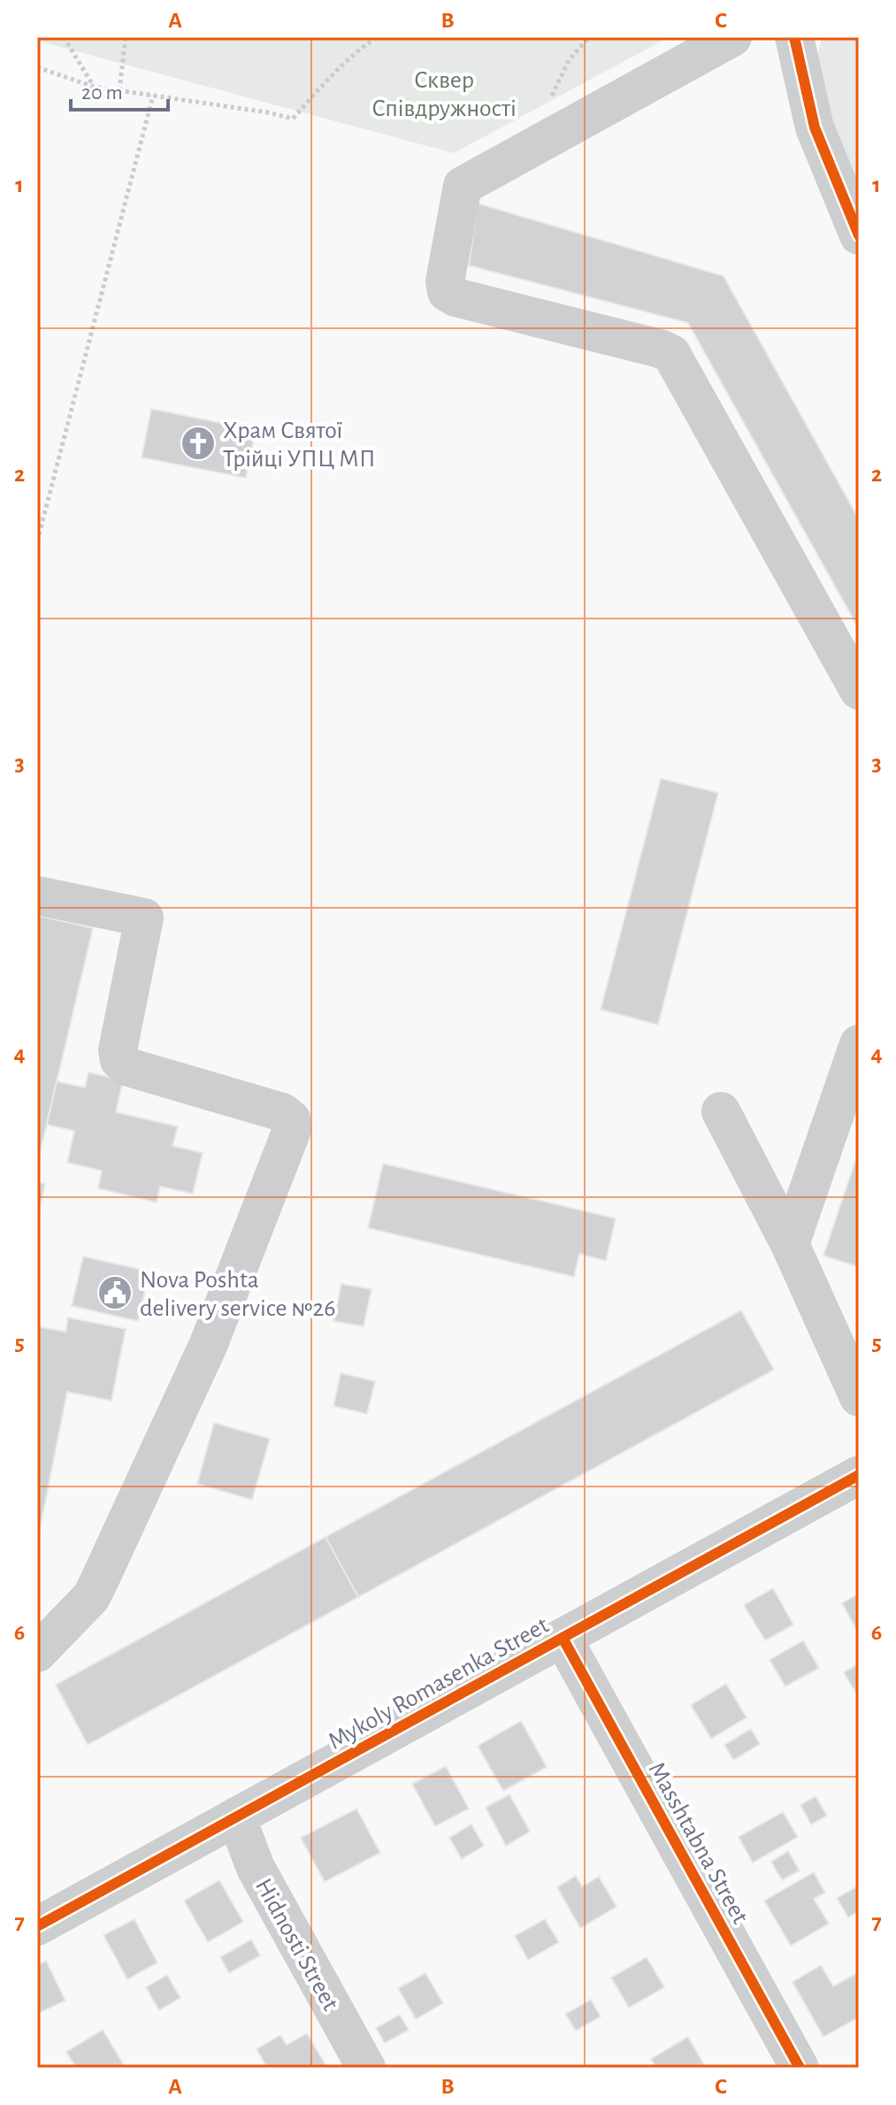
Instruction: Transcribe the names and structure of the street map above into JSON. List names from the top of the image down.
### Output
{
  "streets": {
    "street": ["Mykoly Romasenka Street", "Masshtabna Street", "Hidnosti Street"]
  },
  "crossings": [
    ["Mykoly Romasenka Street", "Masshtabna Street"],
    ["Mykoly Romasenka Street", "Hidnosti Street"]
  ],
  "parks": ["Сквер Співдружності"],
  "places": {
    "church": ["Храм Святої Трійці УПЦ МП"],
    "public building": ["Nova Poshta delivery service №26"]
  },
  "scale_bar": "20 m",
  "grid": {
    "columns": ["A", "B", "C"],
    "rows": [
      "1",
      "2",
      "3",
      "4",
      "5",
      "6",
      "7"
    ]
  }
}
